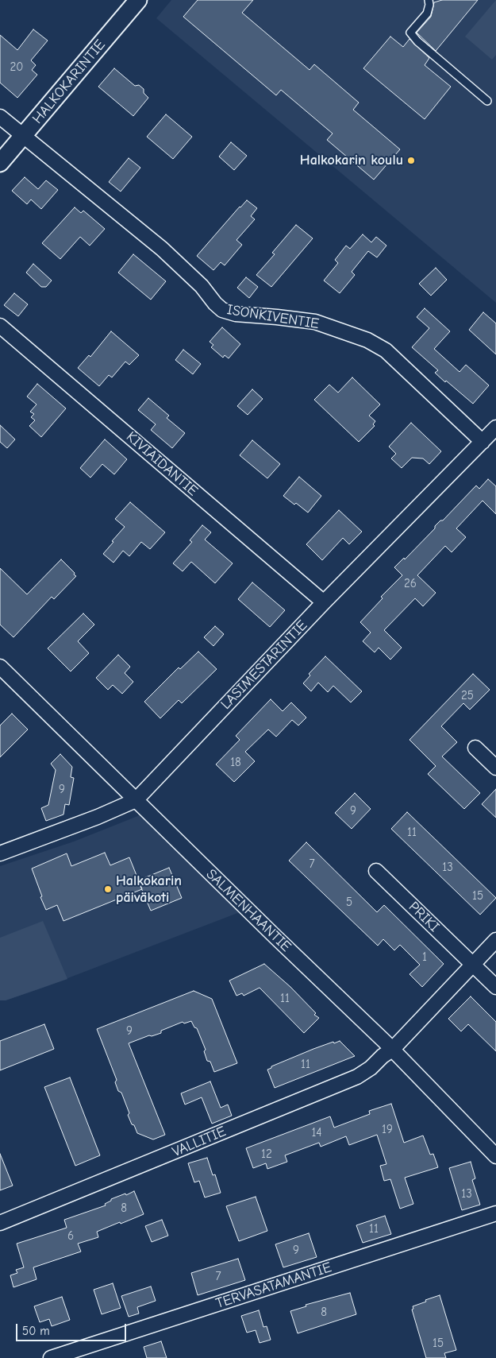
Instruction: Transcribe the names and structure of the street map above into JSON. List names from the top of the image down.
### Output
{
  "streets": {
    "street": [
      "HALKOKARINTIE",
      "ISONKIVENTIE",
      "KIVIAIDANTIE",
      "LASIMESTARINTIE",
      "SALMENHAANTIE",
      "PRIKI",
      "VALLITIE",
      "TERVASATAMANTIE"
    ]
  },
  "crossings": [
    ["HALKOKARINTIE", "ISONKIVENTIE"],
    ["ISONKIVENTIE", "LASIMESTARINTIE"],
    ["KIVIAIDANTIE", "LASIMESTARINTIE"],
    ["LASIMESTARINTIE", "SALMENHAANTIE"],
    ["SALMENHAANTIE", "VALLITIE"]
  ],
  "places": ["Halkokarin koulu", "Halkokarin päiväkoti"],
  "house_numbers": [
    "20",
    "26",
    "25",
    "18",
    "9",
    "9",
    "11",
    "7",
    "13",
    "15",
    "5",
    "1",
    "11",
    "9",
    "11",
    "19",
    "14",
    "12",
    "13",
    "8",
    "11",
    "6",
    "9",
    "7",
    "8",
    "15"
  ],
  "scale_bar": "50 m"
}
